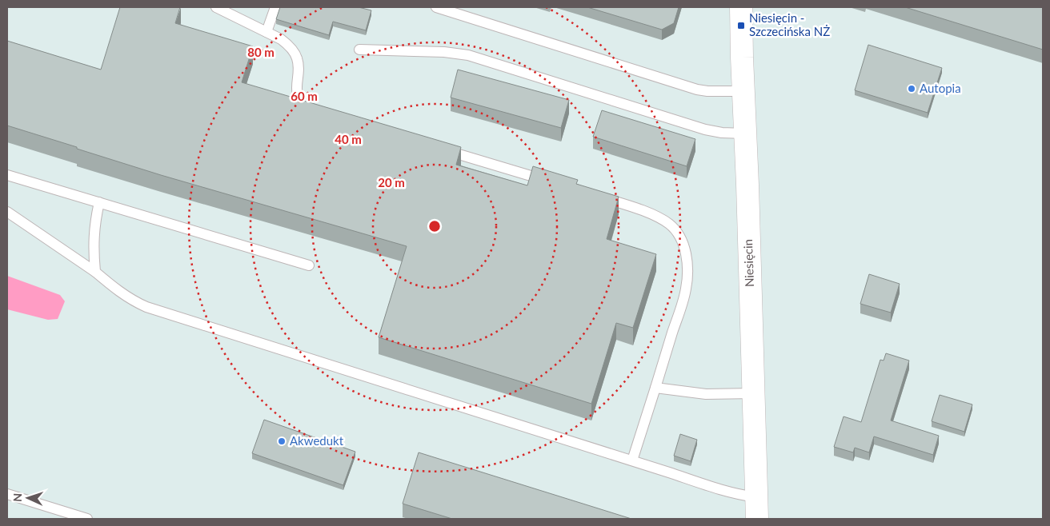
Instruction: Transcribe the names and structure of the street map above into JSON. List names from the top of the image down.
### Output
{
  "streets": {
    "street": ["Niesięcin"]
  },
  "places": {
    "transit": ["Niesięcin - Szczecińska NŻ"],
    "other": ["Autopia", "Akwedukt"]
  },
  "north": "left",
  "rings": [
    "80 m",
    "60 m",
    "40 m",
    "20 m"
  ]
}
